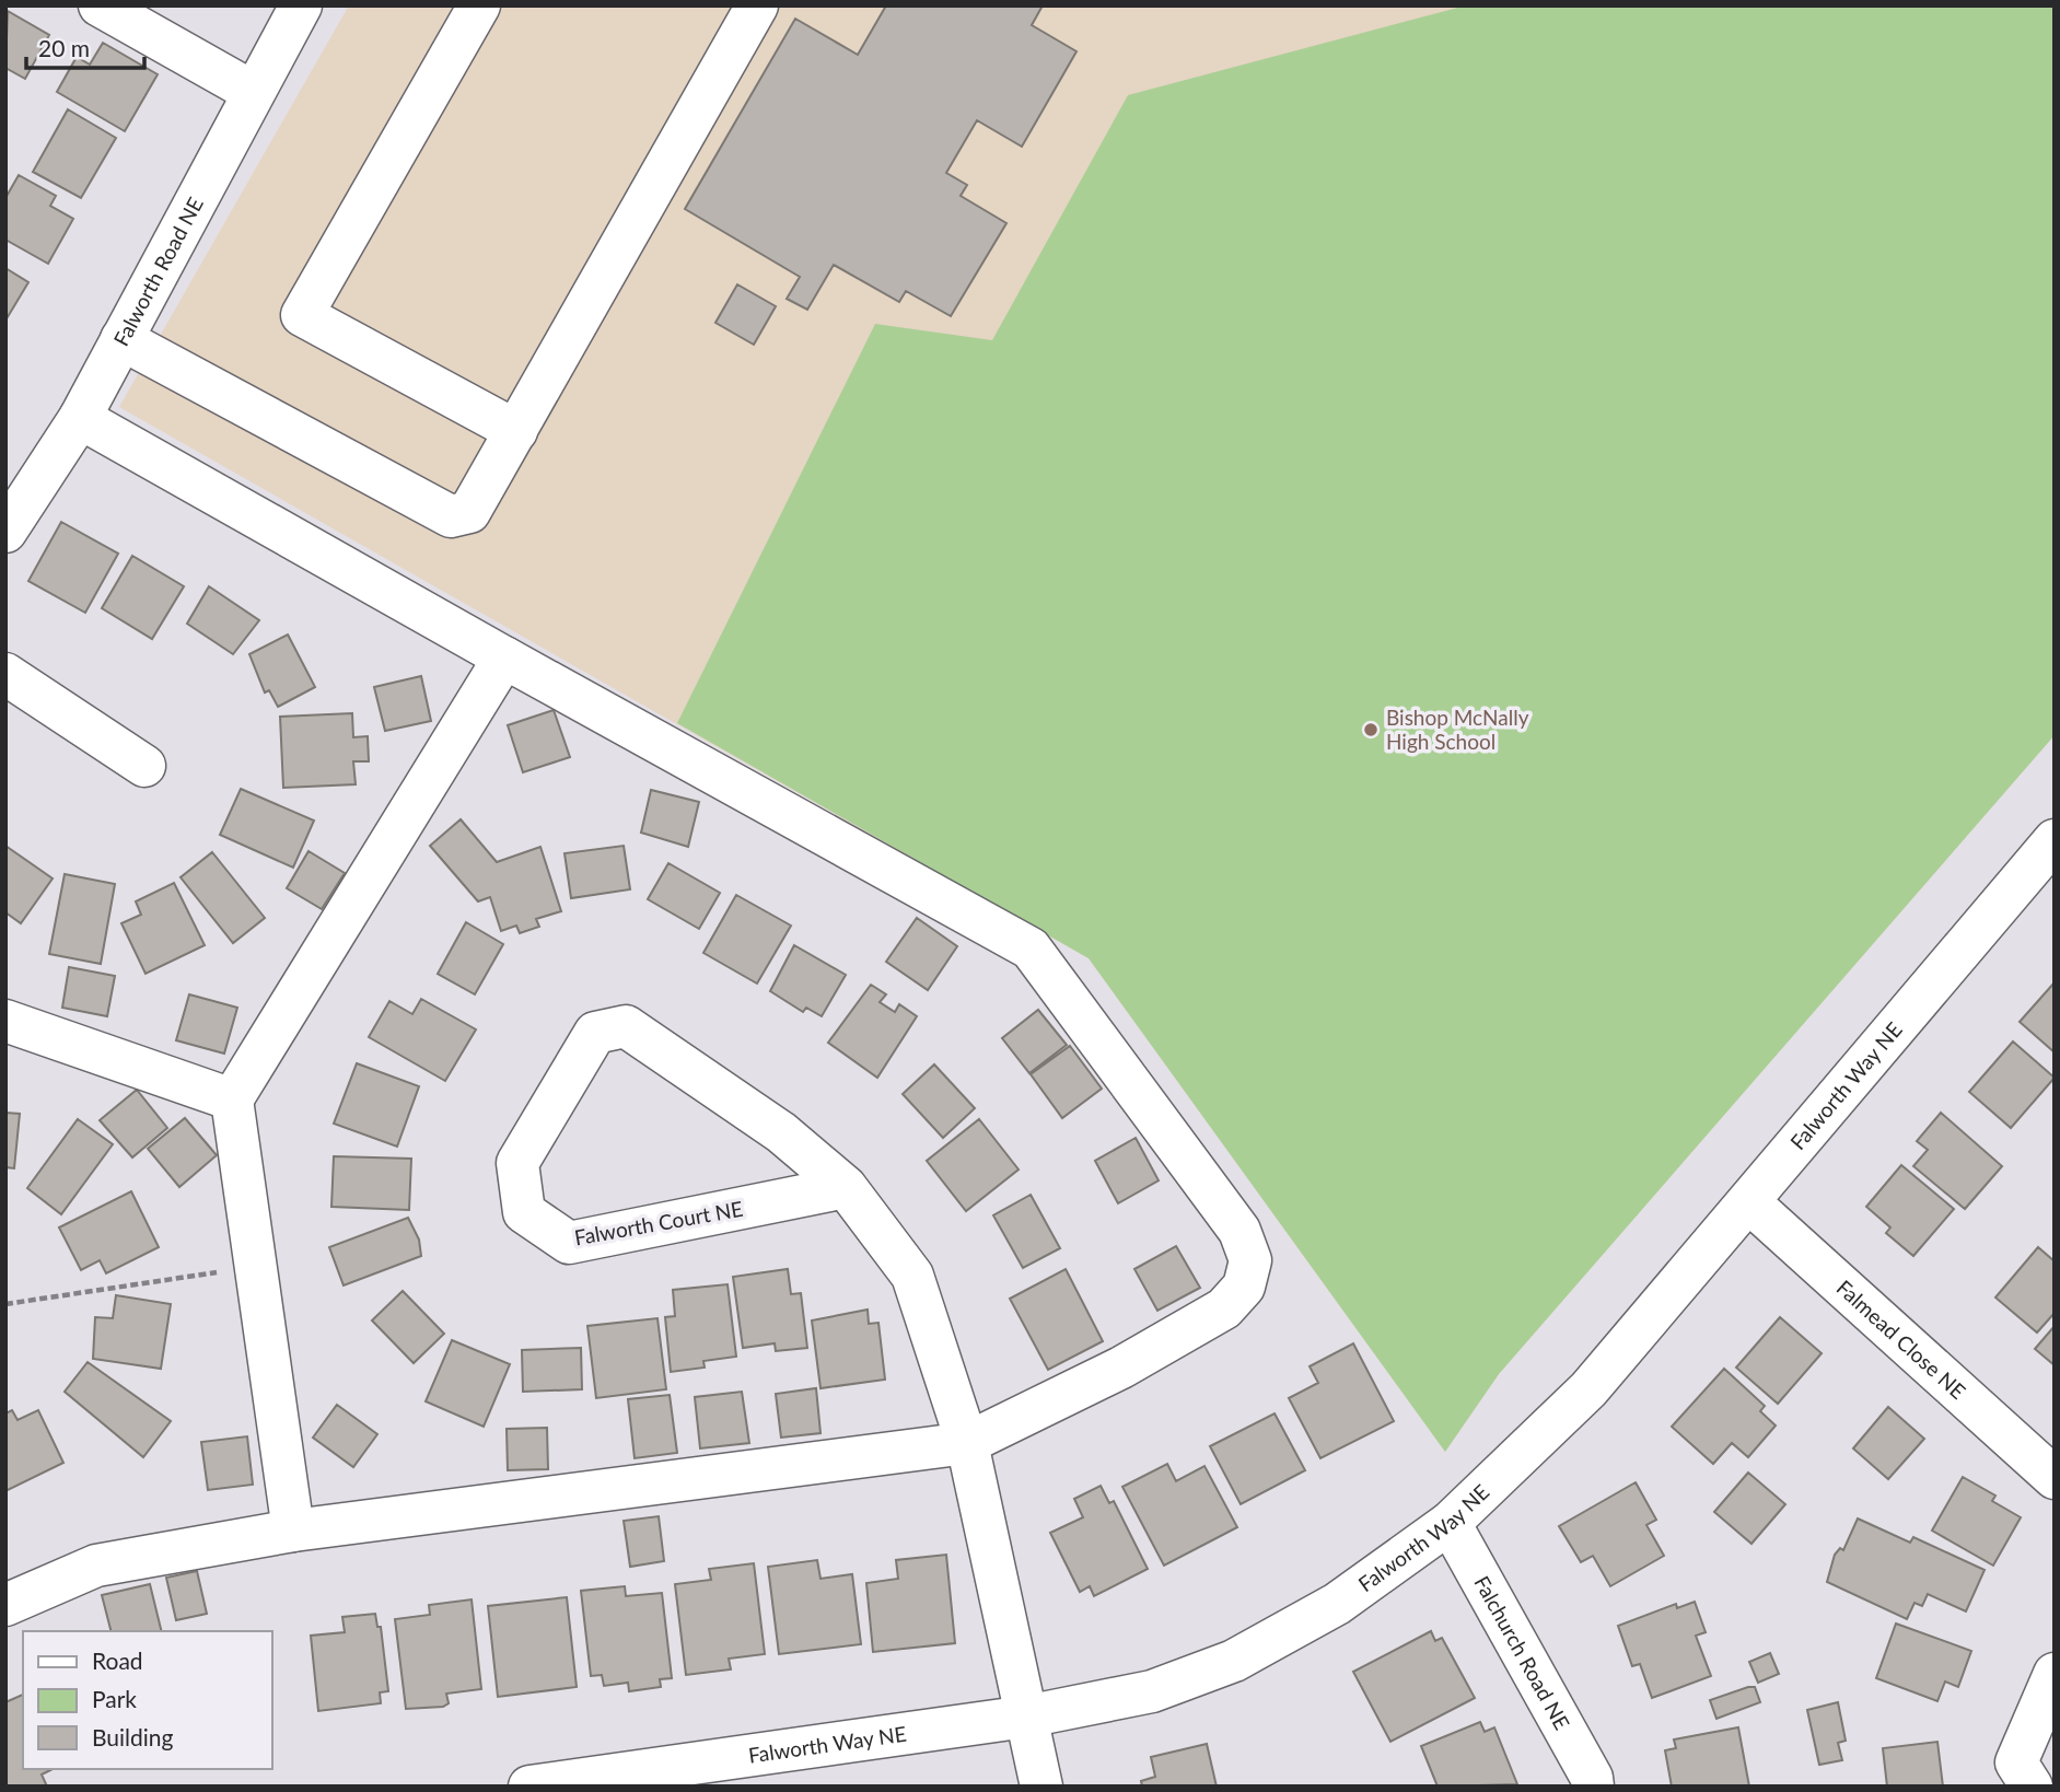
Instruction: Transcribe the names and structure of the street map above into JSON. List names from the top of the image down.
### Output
{
  "streets": {
    "street": [
      "Falworth Road NE",
      "Falworth Way NE",
      "Falworth Court NE",
      "Falmead Close NE",
      "Falchurch Road NE"
    ]
  },
  "crossings": [
    ["Falworth Way NE", "Falworth Court NE"],
    ["Falworth Way NE", "Falmead Close NE"],
    ["Falworth Way NE", "Falchurch Road NE"]
  ],
  "places": ["Bishop McNally High School"],
  "legend": ["Road", "Park", "Building"],
  "scale_bar": "20 m"
}
